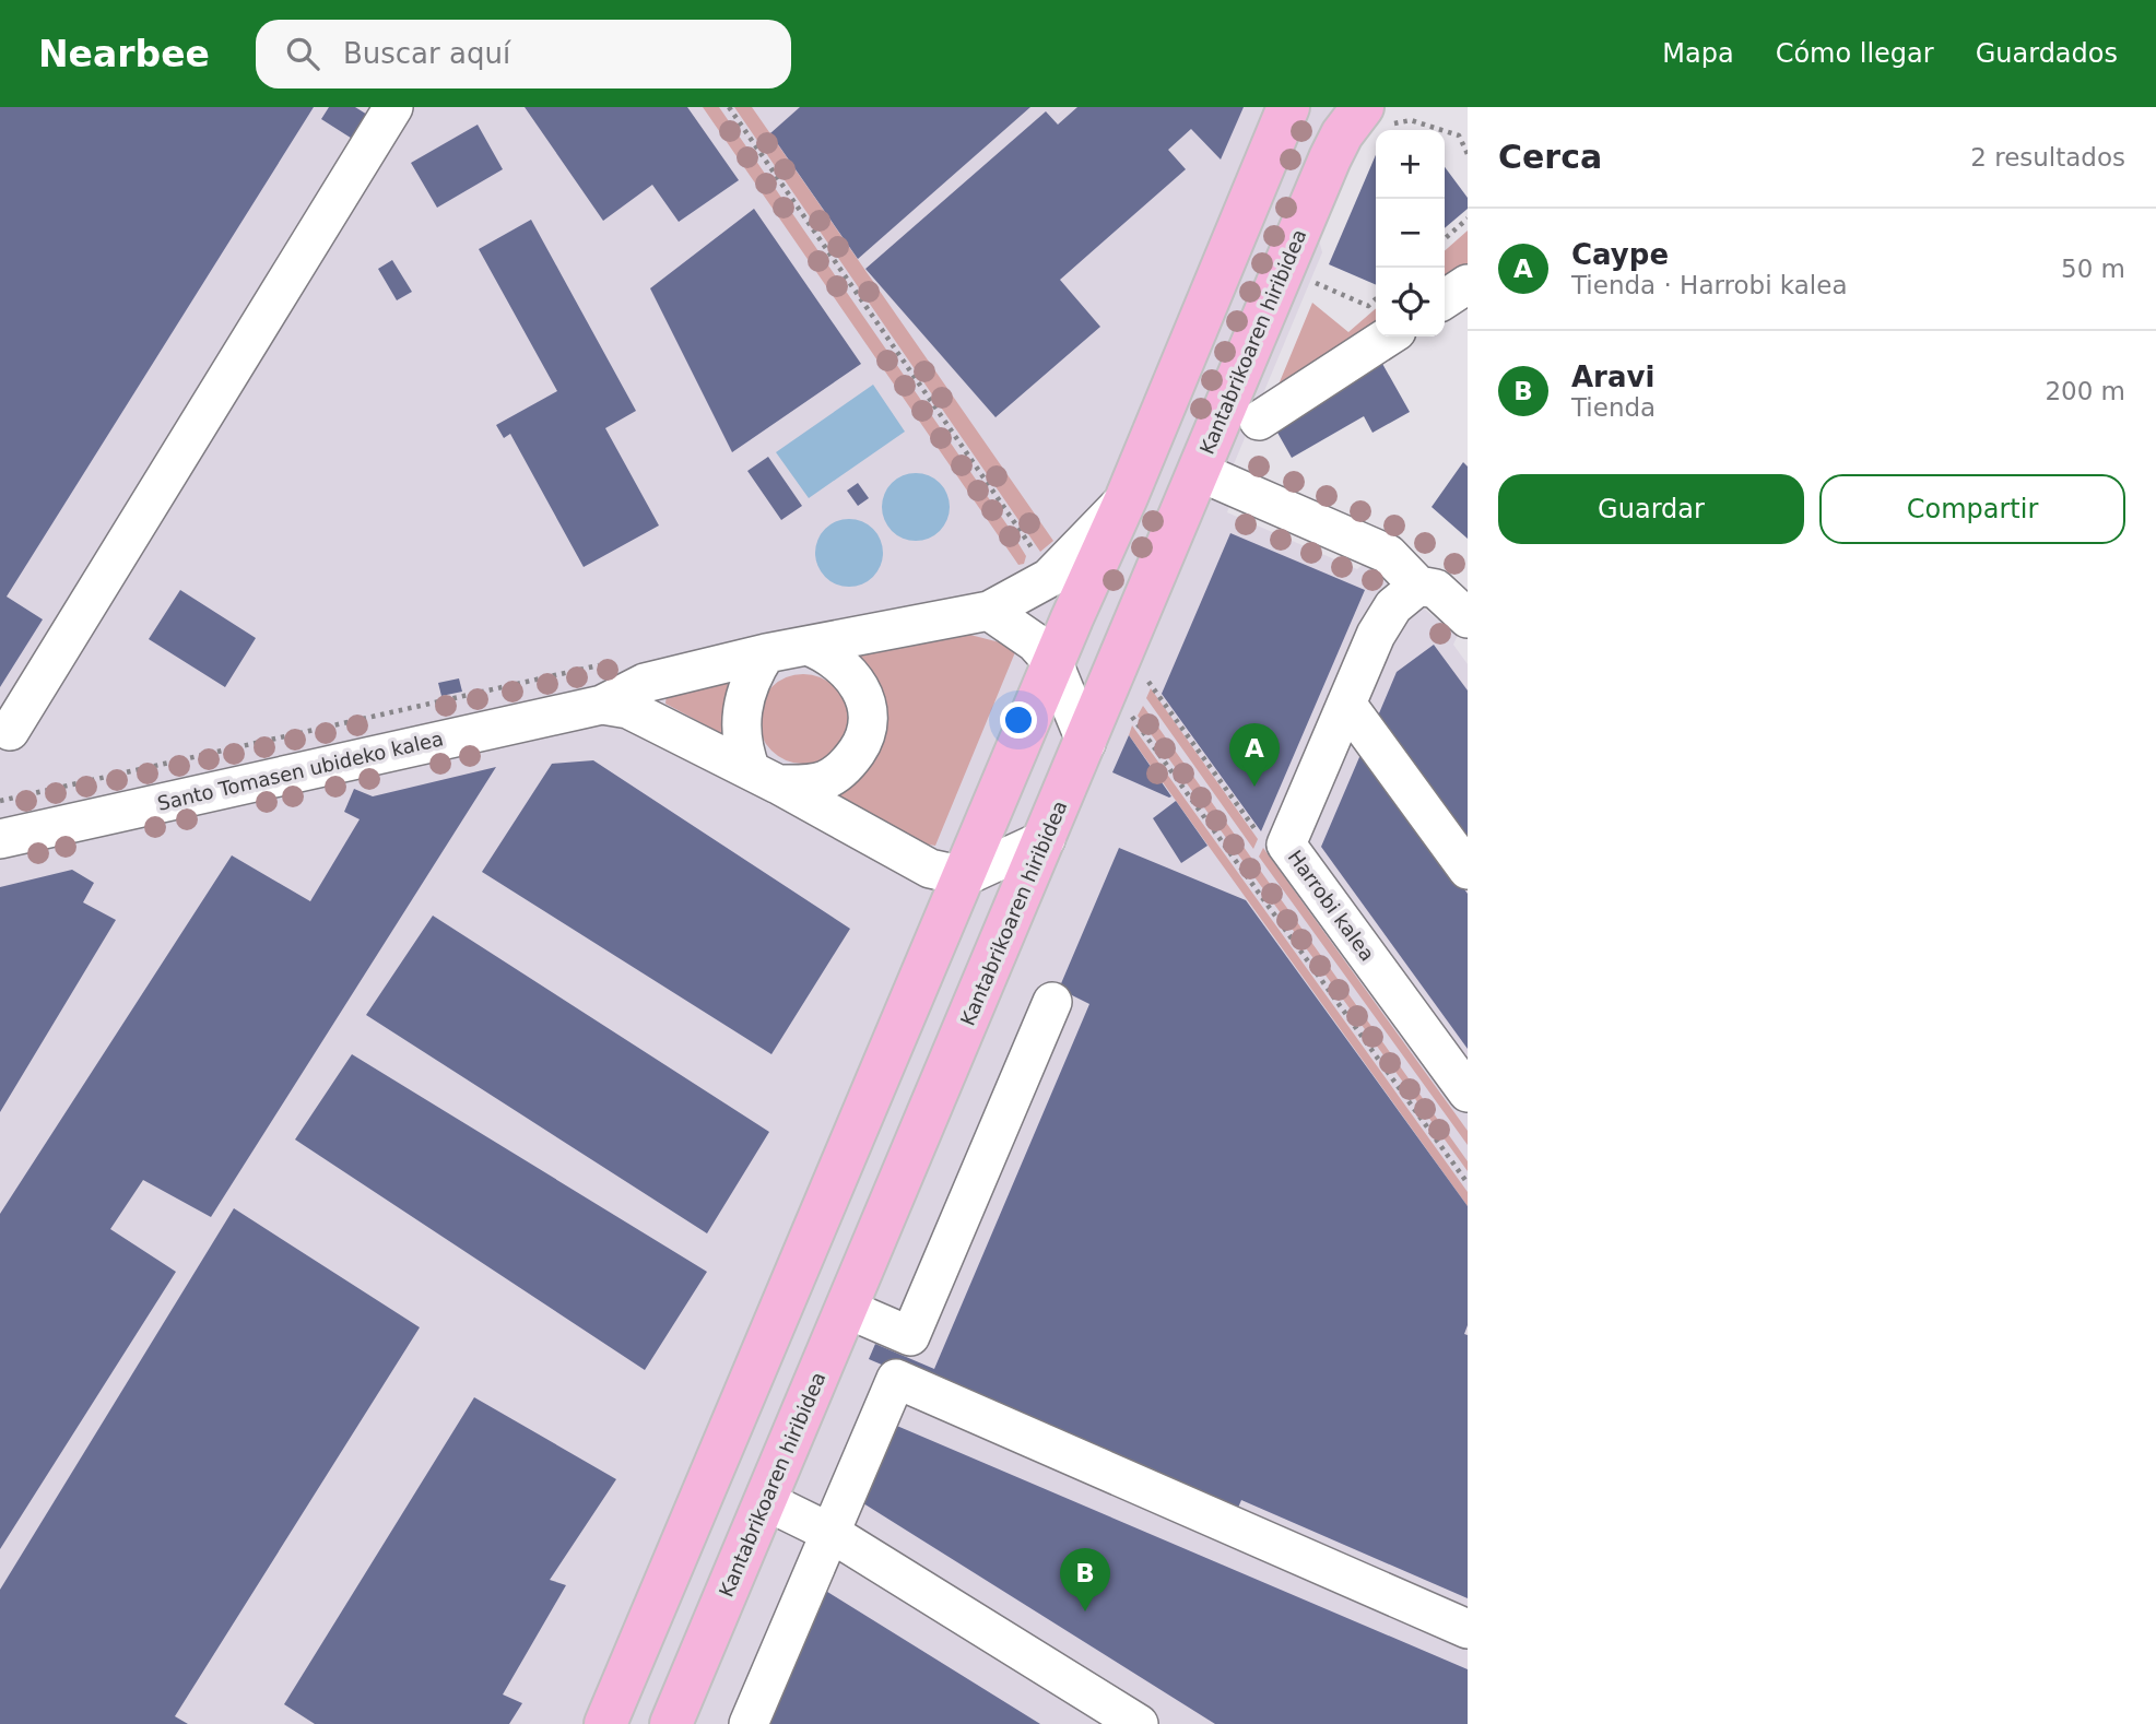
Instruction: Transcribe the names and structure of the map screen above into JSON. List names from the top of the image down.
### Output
{
  "streets": {
    "main road": ["Kantabrikoaren hiribidea"],
    "street": ["Santo Tomasen ubideko kalea", "Harrobi kalea"]
  },
  "page": {
    "header": "Nearbee",
    "search": "Buscar aquí",
    "nav": ["Mapa", "Cómo llegar", "Guardados"],
    "heading": ["Cerca", "2 resultados"],
    "map_buttons": ["+", "−"],
    "list": [
      {
        "mark": "A",
        "name": "Caype",
        "note": "Tienda · Harrobi kalea",
        "value": "50 m"
      },
      {
        "mark": "B",
        "name": "Aravi",
        "note": "Tienda",
        "value": "200 m"
      }
    ],
    "buttons": ["Guardar", "Compartir"],
    "pins": ["A", "B"]
  }
}
